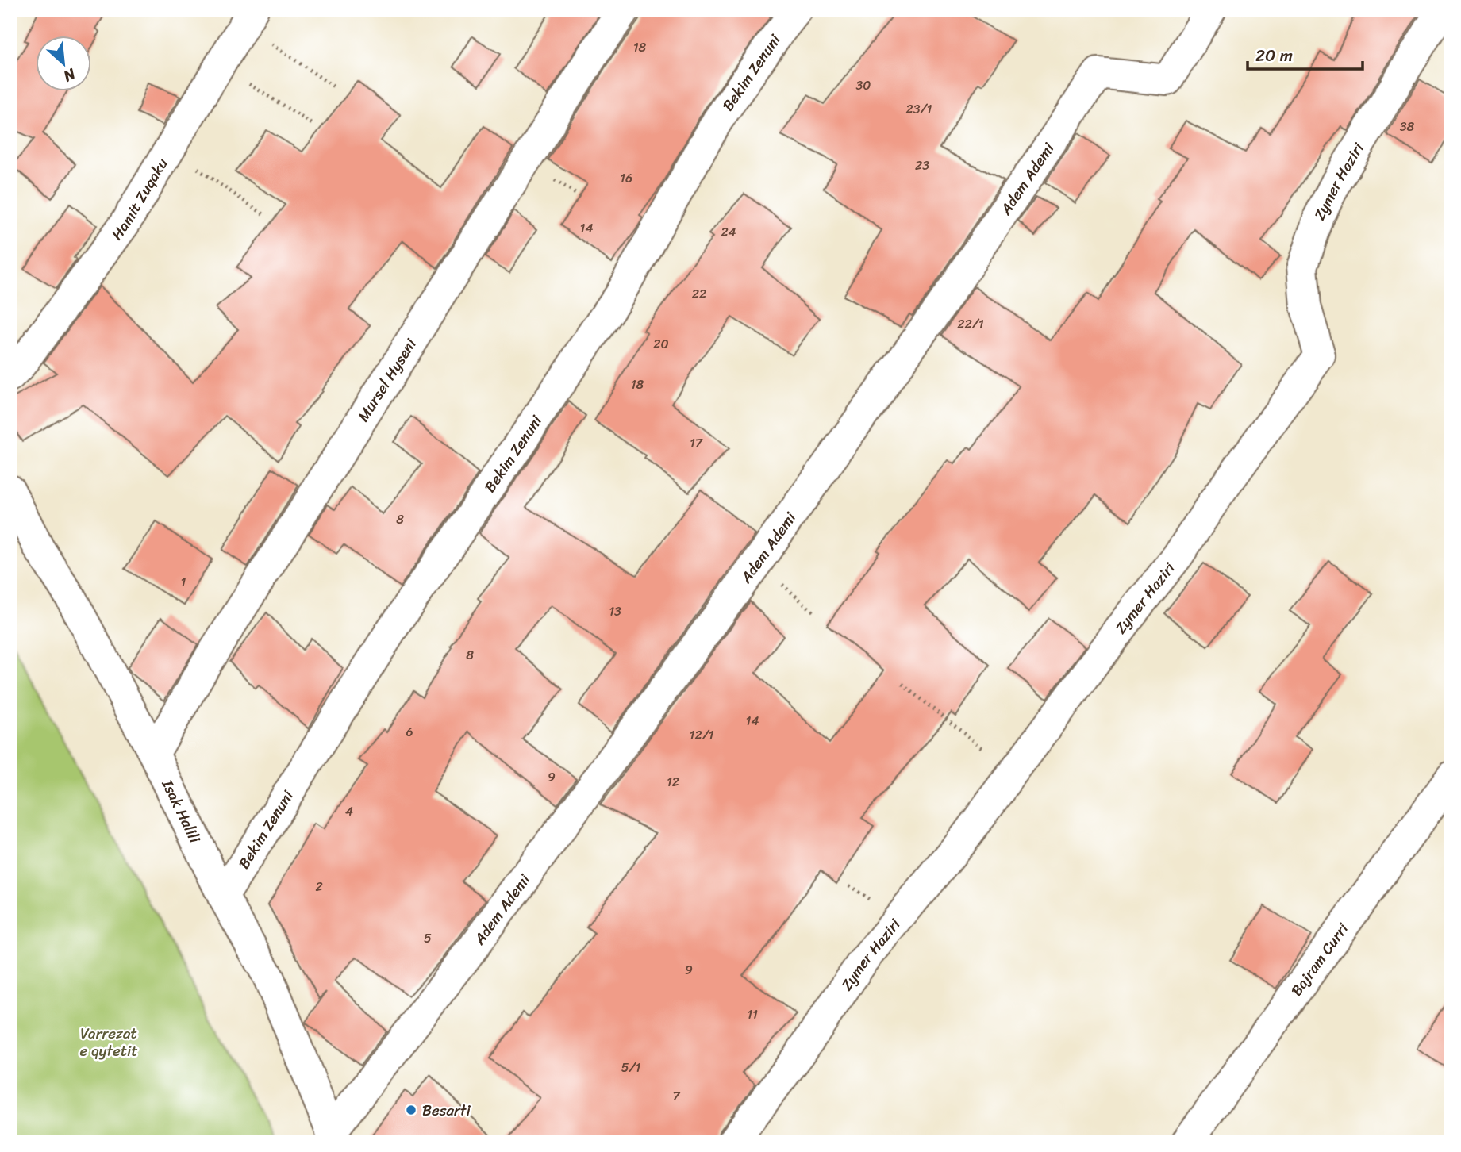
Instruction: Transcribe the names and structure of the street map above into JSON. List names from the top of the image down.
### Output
{
  "streets": {
    "street": [
      "Bekim Zenuni",
      "Adem Ademi",
      "Zymer Haziri",
      "Hamit Zuqaku",
      "Mursel Hyseni",
      "Isak Halili",
      "Bajram Curri"
    ]
  },
  "crossings": [
    ["Bekim Zenuni", "Isak Halili"],
    ["Adem Ademi", "Isak Halili"],
    ["Mursel Hyseni", "Isak Halili"]
  ],
  "parks": ["Varrezat e qytetit"],
  "places": ["Besarti"],
  "house_numbers": [
    "18",
    "30",
    "23/1",
    "38",
    "23",
    "16",
    "14",
    "24",
    "22",
    "22/1",
    "20",
    "18",
    "17",
    "8",
    "1",
    "13",
    "8",
    "14",
    "6",
    "12/1",
    "9",
    "12",
    "4",
    "2",
    "5",
    "9",
    "11",
    "5/1",
    "7"
  ],
  "scale_bar": "20 m",
  "north": "bottom right"
}
